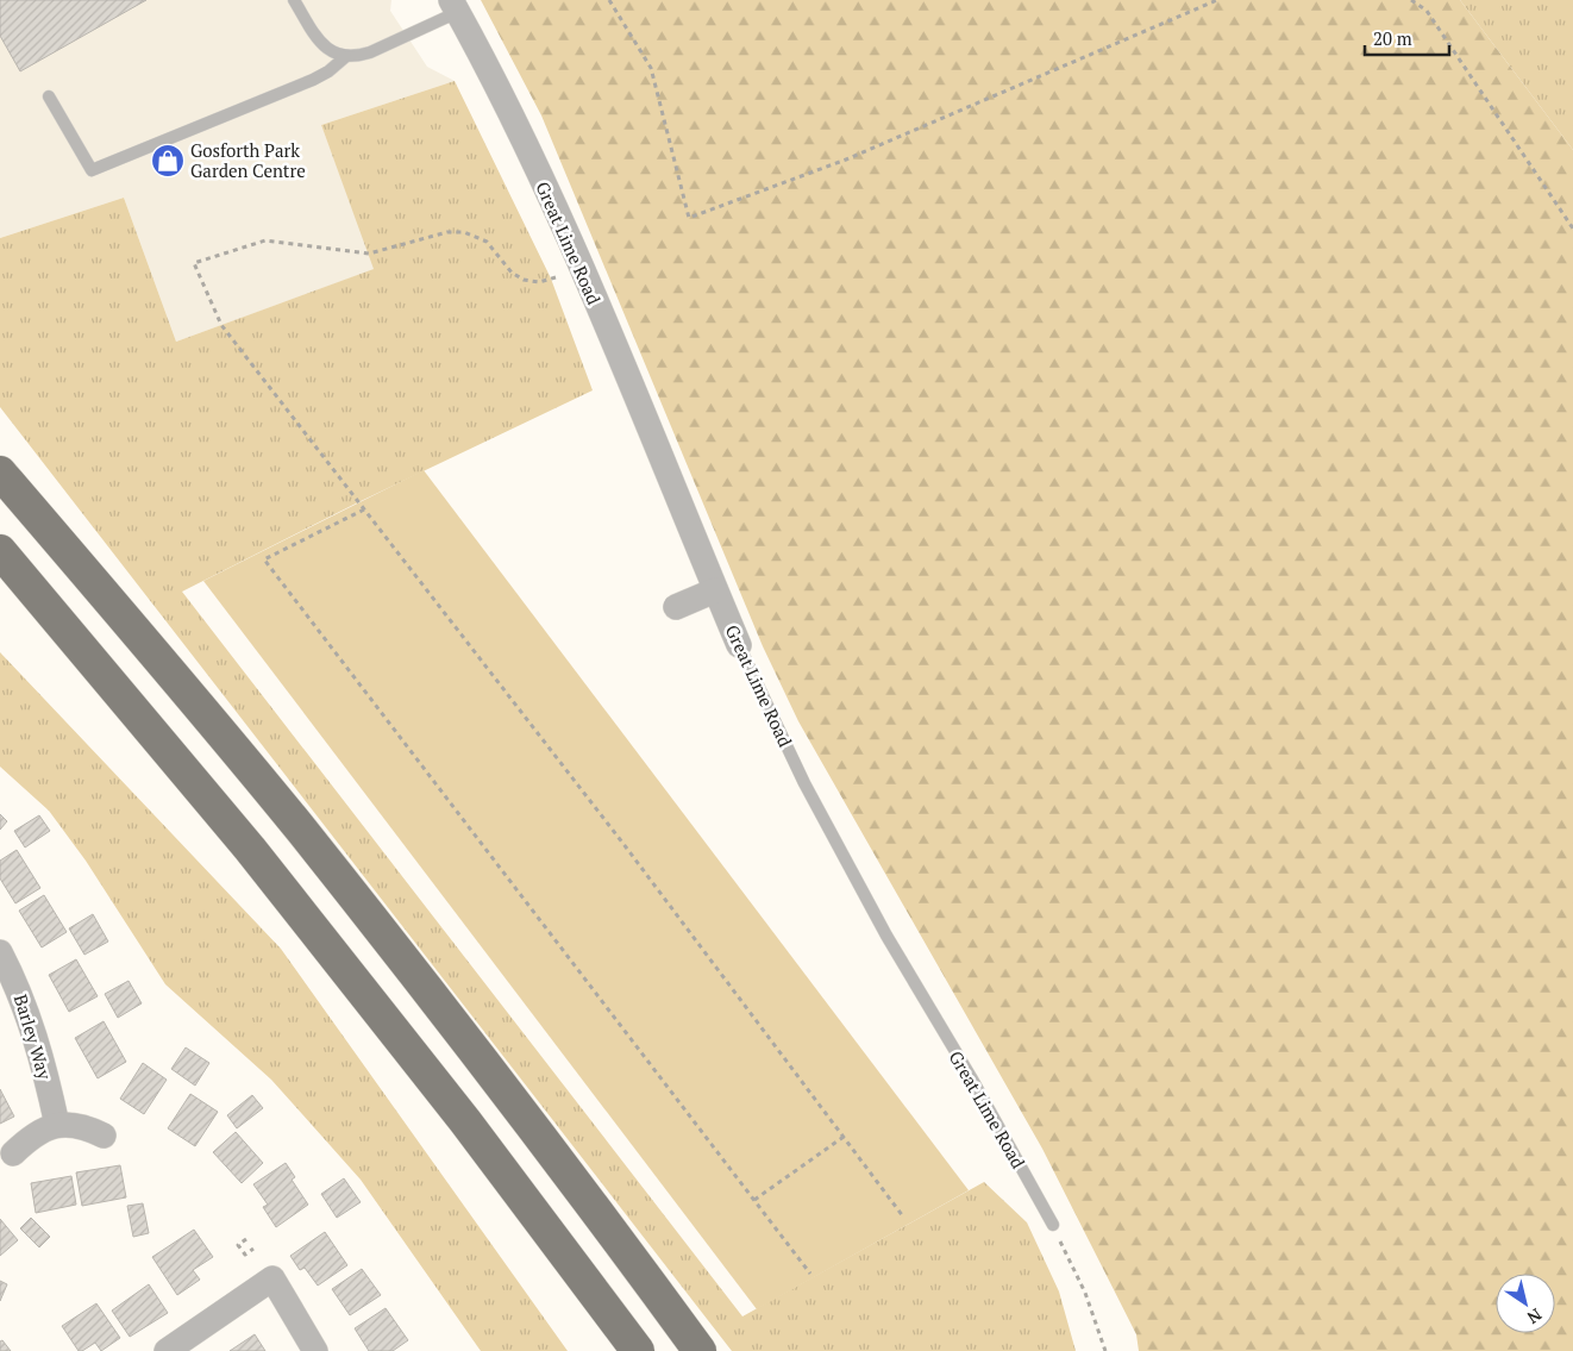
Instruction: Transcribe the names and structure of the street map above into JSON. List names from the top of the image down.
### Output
{
  "streets": {
    "street": ["Great Lime Road", "Barley Way"]
  },
  "places": {
    "shop": ["Gosforth Park Garden Centre"]
  },
  "scale_bar": "20 m",
  "north": "bottom right"
}
